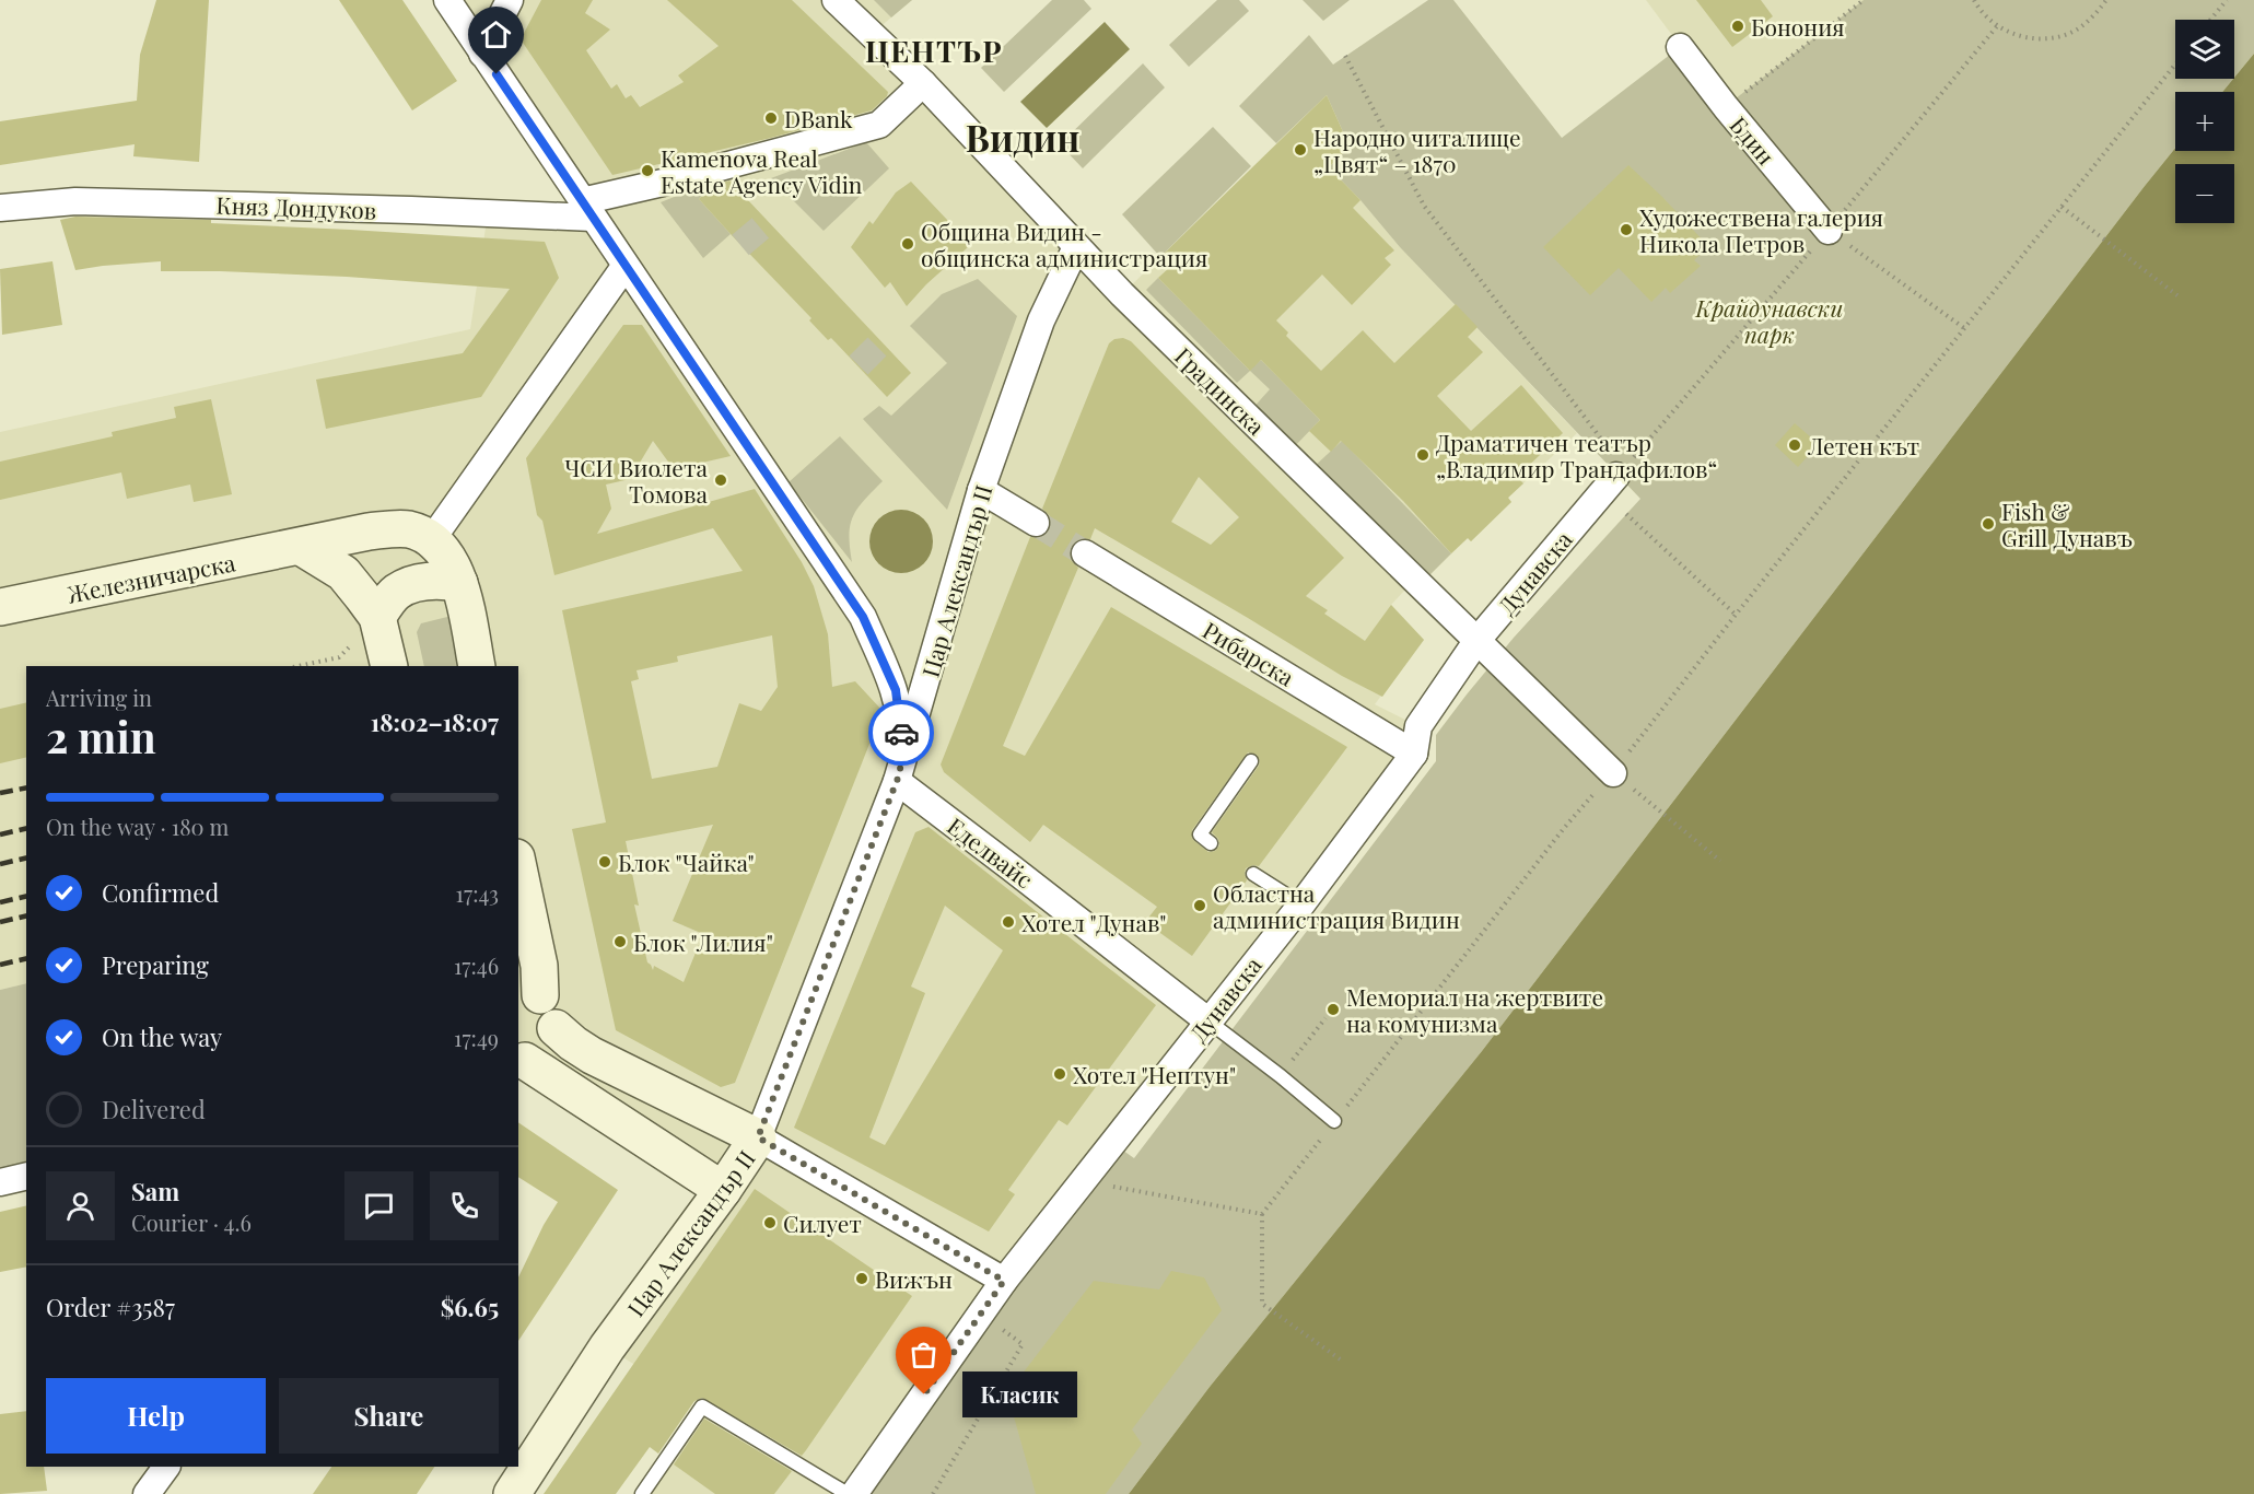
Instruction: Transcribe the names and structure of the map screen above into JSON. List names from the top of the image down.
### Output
{
  "streets": {
    "street": [
      "Бдин",
      "Княз Дондуков",
      "Градинска",
      "Дунавска",
      "Железничарска",
      "Цар Александър II",
      "Рибарска",
      "Еделвайс"
    ]
  },
  "crossings": [
    ["Княз Дондуков", "Градинска"],
    ["Градинска", "Дунавска"],
    ["Градинска", "Цар Александър II"],
    ["Дунавска", "Рибарска"],
    ["Дунавска", "Еделвайс"],
    ["Цар Александър II", "Еделвайс"]
  ],
  "districts": ["ЦЕНТЪР", "Видин"],
  "parks": ["Крайдунавски парк"],
  "places": [
    "Бонония",
    "DBank",
    "Народно читалище „Цвят“ – 1870",
    "Kamenova Real Estate Agency Vidin",
    "Художествена галерия Никола Петров",
    "Община Видин - общинска администрация",
    "Летен кът",
    "Драматичен театър „Владимир Трандафилов“",
    "ЧСИ Виолета Томова",
    "Fish & Grill Дунавъ",
    "Блок \"Чайка\"",
    "Областна администрация Видин",
    "Хотел \"Дунав\"",
    "Блок \"Лилия\"",
    "Мемориал на жертвите на комунизма",
    "Хотел \"Нептун\"",
    "Силует",
    "Вижън",
    "Класик"
  ],
  "page": {
    "map_buttons": ["+", "−"],
    "heading": ["2 min", "Arriving in", "18:02–18:07"],
    "panel": [
      "Sam",
      "Courier · 4.6",
      "Order #3587",
      "$6.65"
    ],
    "bar": "On the way · 180 m",
    "list": [
      ["Confirmed", "17:43"],
      ["Preparing", "17:46"],
      ["On the way", "17:49"],
      "Delivered"
    ],
    "buttons": ["Help", "Share"],
    "bubble": "Класик"
  }
}
